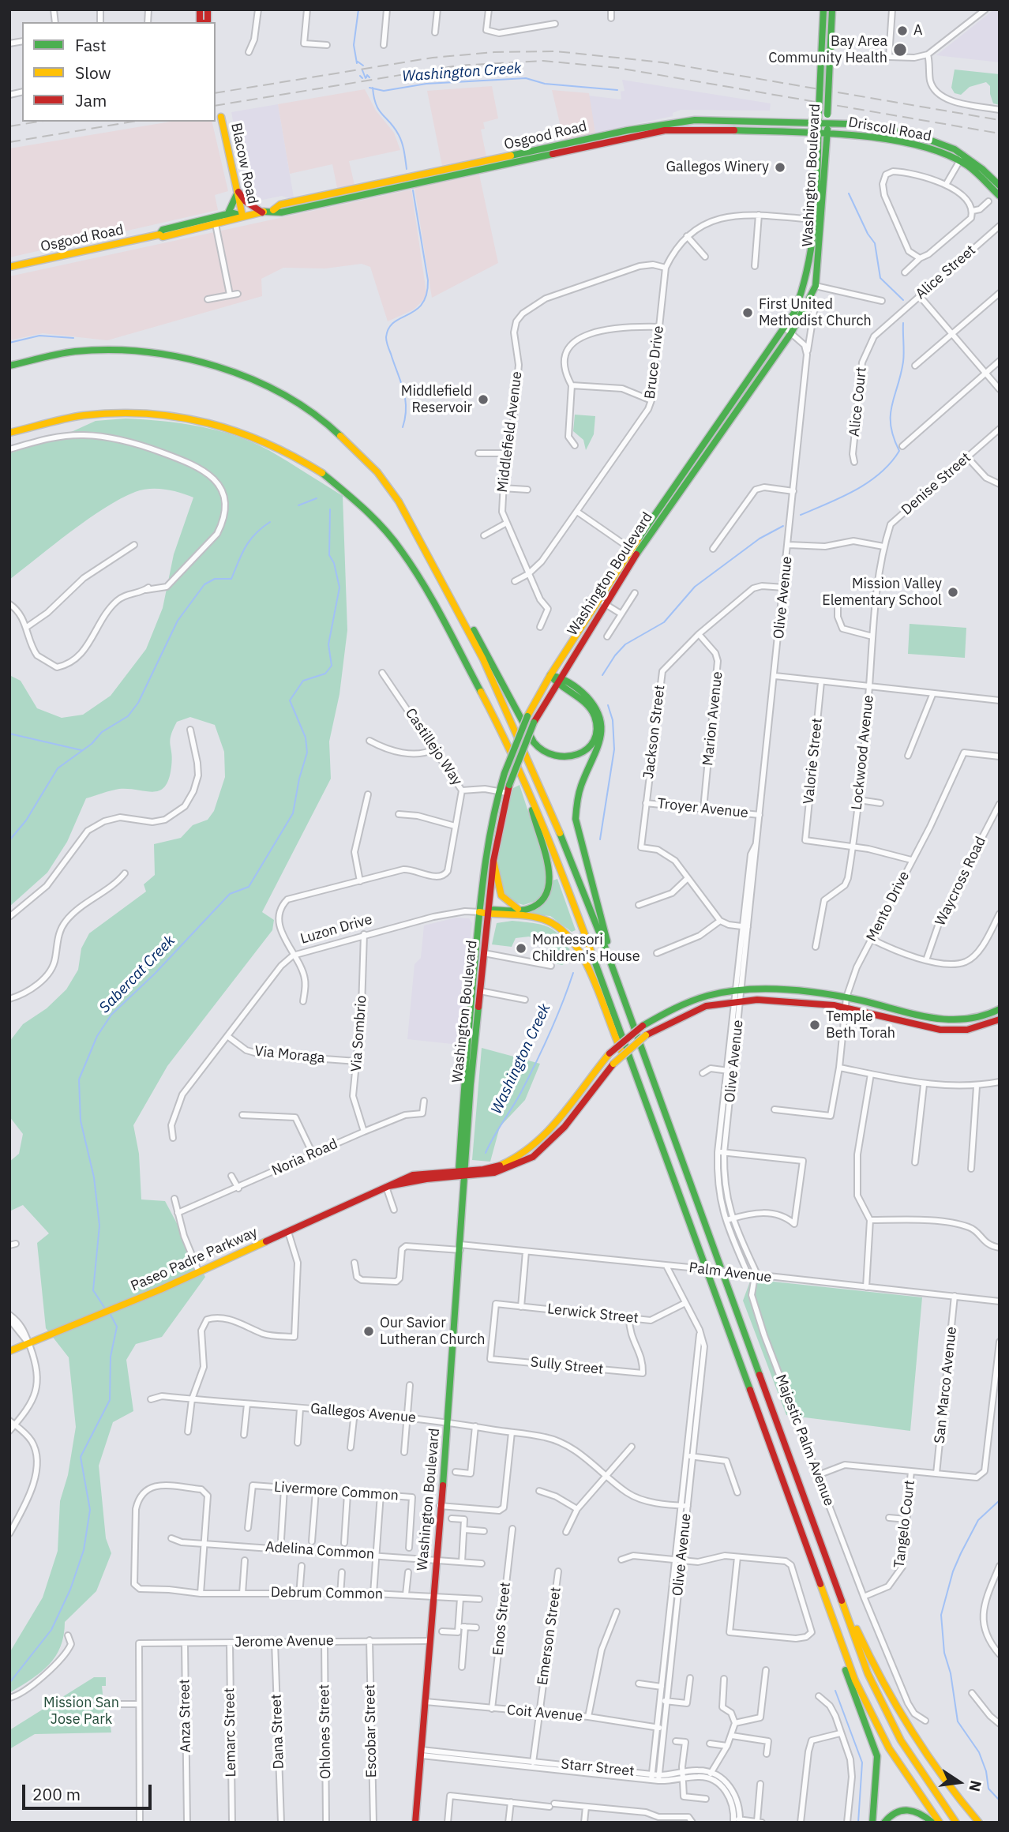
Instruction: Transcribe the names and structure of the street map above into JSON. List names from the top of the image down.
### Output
{
  "streets": {
    "main road": [
      "Driscoll Road",
      "Osgood Road",
      "Blacow Road",
      "Washington Boulevard",
      "Paseo Padre Parkway"
    ],
    "street": [
      "Alice Street",
      "Bruce Drive",
      "Alice Court",
      "Middlefield Avenue",
      "Denise Street",
      "Olive Avenue",
      "Marion Avenue",
      "Jackson Street",
      "Castillejo Way",
      "Lockwood Avenue",
      "Valorie Street",
      "Troyer Avenue",
      "Waycross Road",
      "Mento Drive",
      "Luzon Drive",
      "Via Sombrio",
      "Via Moraga",
      "Noria Road",
      "Palm Avenue",
      "Lerwick Street",
      "Sully Street",
      "San Marco Avenue",
      "Gallegos Avenue",
      "Majestic Palm Avenue",
      "Livermore Common",
      "Tangelo Court",
      "Adelina Common",
      "Debrum Common",
      "Enos Street",
      "Emerson Street",
      "Jerome Avenue",
      "Coit Avenue",
      "Anza Street",
      "Escobar Street",
      "Dana Street",
      "Ohlones Street",
      "Lemarc Street",
      "Starr Street"
    ]
  },
  "crossings": [
    ["Driscoll Road", "Osgood Road"],
    ["Driscoll Road", "Washington Boulevard"],
    ["Osgood Road", "Blacow Road"],
    ["Osgood Road", "Washington Boulevard"],
    ["Washington Boulevard", "Bruce Drive"],
    ["Washington Boulevard", "Olive Avenue"],
    ["Washington Boulevard", "Luzon Drive"],
    ["Washington Boulevard", "Paseo Padre Parkway"],
    ["Washington Boulevard", "Palm Avenue"],
    ["Washington Boulevard", "Gallegos Avenue"],
    ["Washington Boulevard", "Adelina Common"],
    ["Washington Boulevard", "Debrum Common"],
    ["Washington Boulevard", "Jerome Avenue"],
    ["Washington Boulevard", "Coit Avenue"],
    ["Washington Boulevard", "Starr Street"],
    ["Alice Street", "Alice Court"],
    ["Bruce Drive", "Middlefield Avenue"],
    ["Denise Street", "Lockwood Avenue"],
    ["Olive Avenue", "Jackson Street"],
    ["Olive Avenue", "Troyer Avenue"],
    ["Olive Avenue", "Paseo Padre Parkway"],
    ["Olive Avenue", "Palm Avenue"],
    ["Olive Avenue", "Lerwick Street"],
    ["Olive Avenue", "Gallegos Avenue"],
    ["Olive Avenue", "Majestic Palm Avenue"],
    ["Olive Avenue", "Coit Avenue"],
    ["Olive Avenue", "Starr Street"],
    ["Marion Avenue", "Jackson Street"],
    ["Marion Avenue", "Troyer Avenue"],
    ["Jackson Street", "Troyer Avenue"],
    ["Castillejo Way", "Luzon Drive"],
    ["Lockwood Avenue", "Valorie Street"],
    ["Mento Drive", "Paseo Padre Parkway"],
    ["Luzon Drive", "Via Sombrio"],
    ["Luzon Drive", "Via Moraga"],
    ["Via Sombrio", "Via Moraga"],
    ["Via Sombrio", "Noria Road"],
    ["Palm Avenue", "San Marco Avenue"],
    ["Palm Avenue", "Majestic Palm Avenue"],
    ["Lerwick Street", "Sully Street"],
    ["San Marco Avenue", "Tangelo Court"],
    ["Majestic Palm Avenue", "Tangelo Court"],
    ["Adelina Common", "Debrum Common"],
    ["Enos Street", "Coit Avenue"],
    ["Emerson Street", "Coit Avenue"],
    ["Emerson Street", "Starr Street"],
    ["Jerome Avenue", "Anza Street"],
    ["Jerome Avenue", "Escobar Street"],
    ["Jerome Avenue", "Dana Street"],
    ["Jerome Avenue", "Ohlones Street"],
    ["Jerome Avenue", "Lemarc Street"]
  ],
  "water": ["Washington Creek", "Sabercat Creek"],
  "parks": ["Mission San Jose Park"],
  "places": [
    "A",
    "Bay Area Community Health",
    "Gallegos Winery",
    "First United Methodist Church",
    "Middlefield Reservoir",
    "Mission Valley Elementary School",
    "Montessori Children's House",
    "Temple Beth Torah",
    "Our Savior Lutheran Church"
  ],
  "legend": ["Fast", "Slow", "Jam"],
  "scale_bar": "200 m",
  "north": "right"
}
